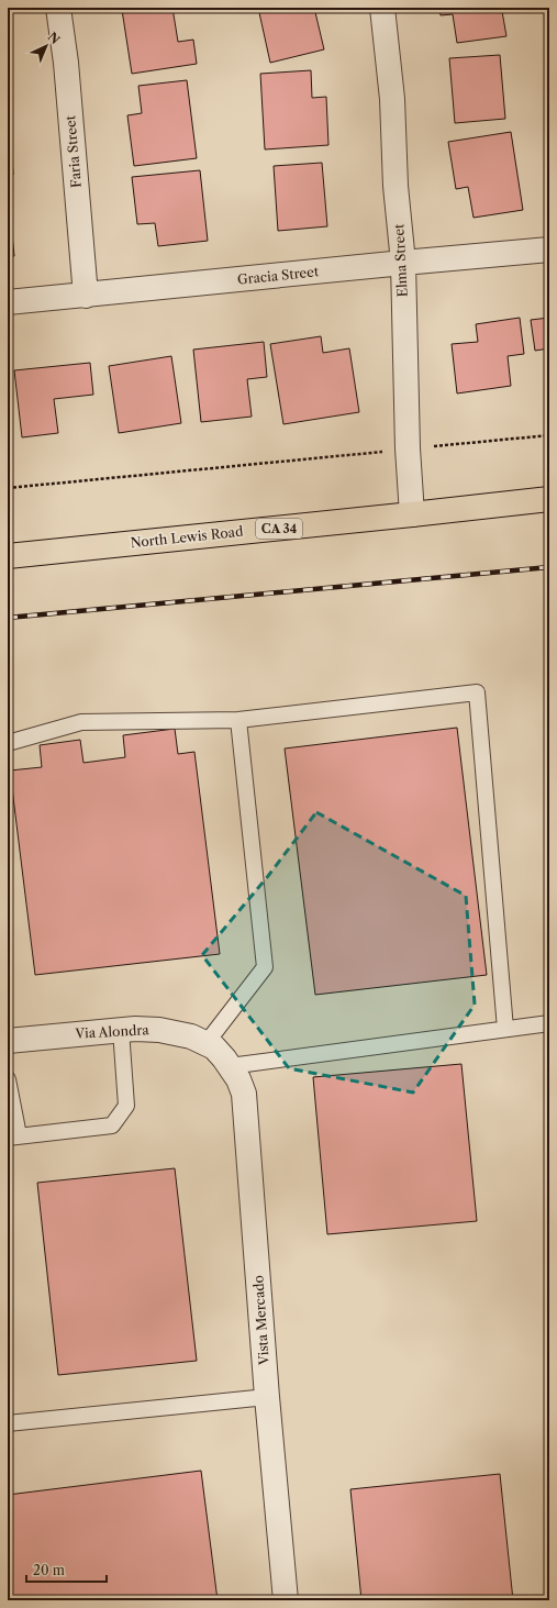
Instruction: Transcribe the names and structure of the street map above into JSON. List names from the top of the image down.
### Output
{
  "streets": {
    "main road": ["CA 34", "North Lewis Road"],
    "street": [
      "Faria Street",
      "Elma Street",
      "Gracia Street",
      "Via Alondra",
      "Vista Mercado"
    ]
  },
  "crossings": [
    ["Faria Street", "Gracia Street"],
    ["Elma Street", "Gracia Street"],
    ["Elma Street", "North Lewis Road"],
    ["Via Alondra", "Vista Mercado"]
  ],
  "scale_bar": "20 m",
  "north": "top right"
}
